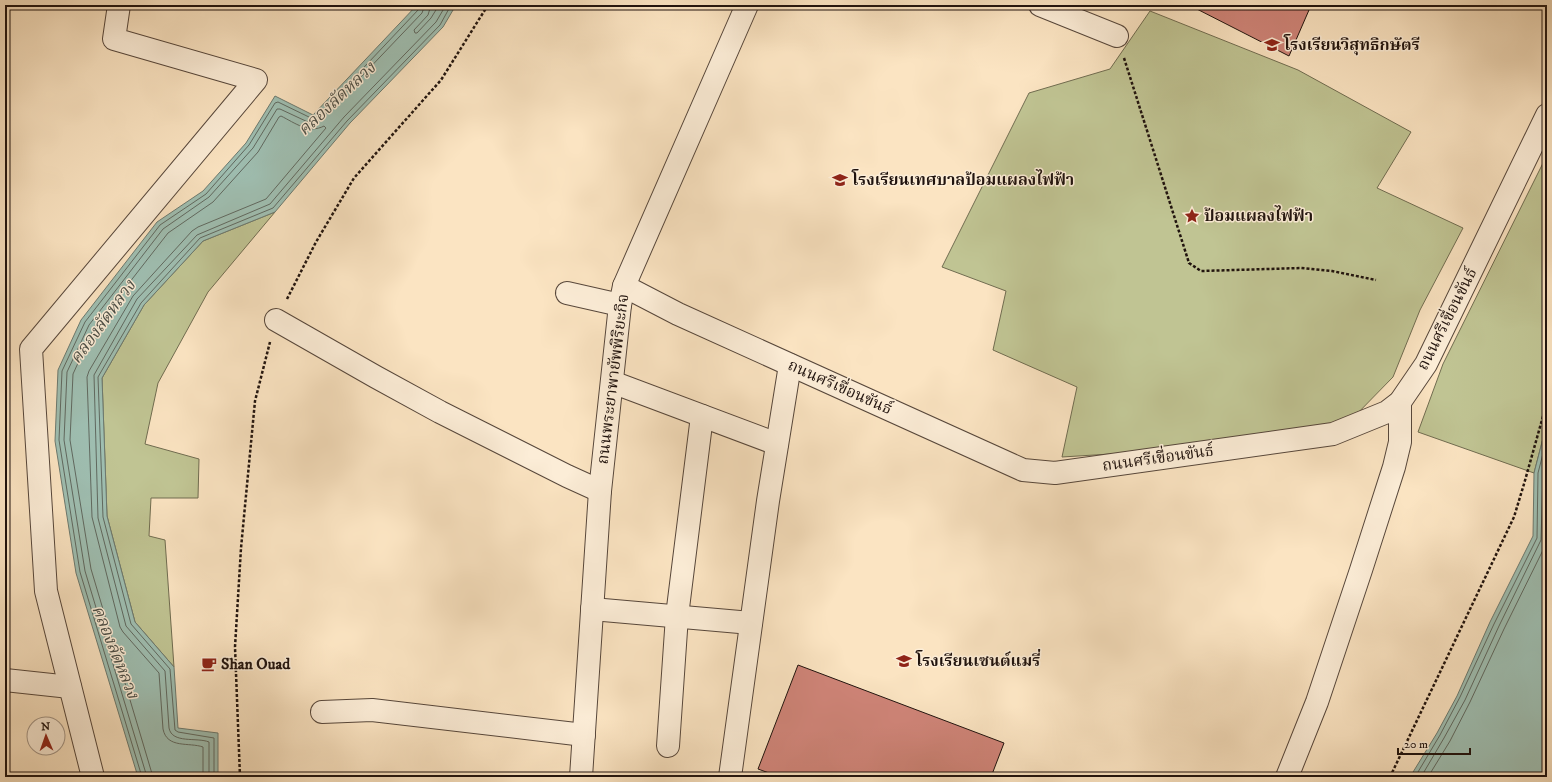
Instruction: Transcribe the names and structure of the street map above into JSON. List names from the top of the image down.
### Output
{
  "streets": {
    "street": ["ถนนศรีเขื่อนขันธ์", "ถนนพระยาพายัพพิริยะกิจ"]
  },
  "crossings": [
    ["ถนนศรีเขื่อนขันธ์", "ถนนพระยาพายัพพิริยะกิจ"]
  ],
  "water": ["คลองลัดหลวง"],
  "places": {
    "school or university": ["โรงเรียนวิสุทธิกษัตรี", "โรงเรียนเทศบาลป้อมแผลงไฟฟ้า", "โรงเรียนเซนต์แมรี่"],
    "place": ["ป้อมแผลงไฟฟ้า"],
    "cafe": ["Shan Ouad"]
  },
  "scale_bar": "20 m",
  "north": "top"
}
